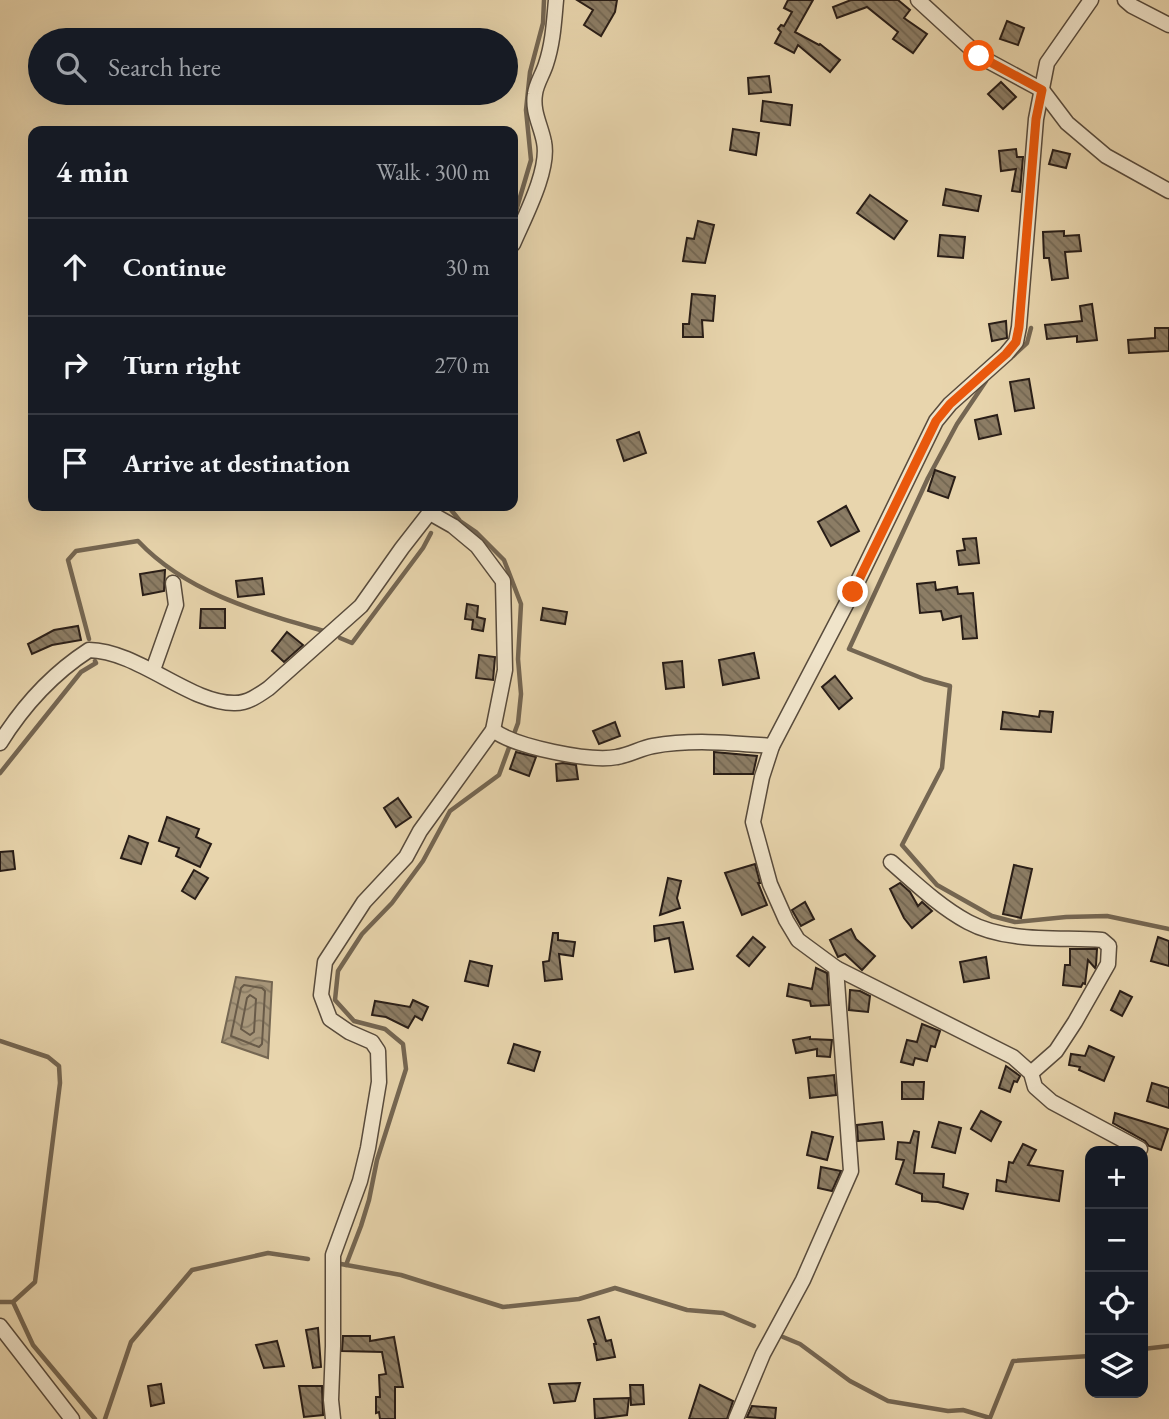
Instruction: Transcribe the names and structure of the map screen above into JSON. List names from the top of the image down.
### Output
{
  "page": {
    "search": "Search here",
    "heading": ["4 min", "Walk · 300 m"],
    "list": [
      ["Continue", "30 m"],
      ["Turn right", "270 m"],
      "Arrive at destination"
    ],
    "map_buttons": ["+", "−"]
  }
}
